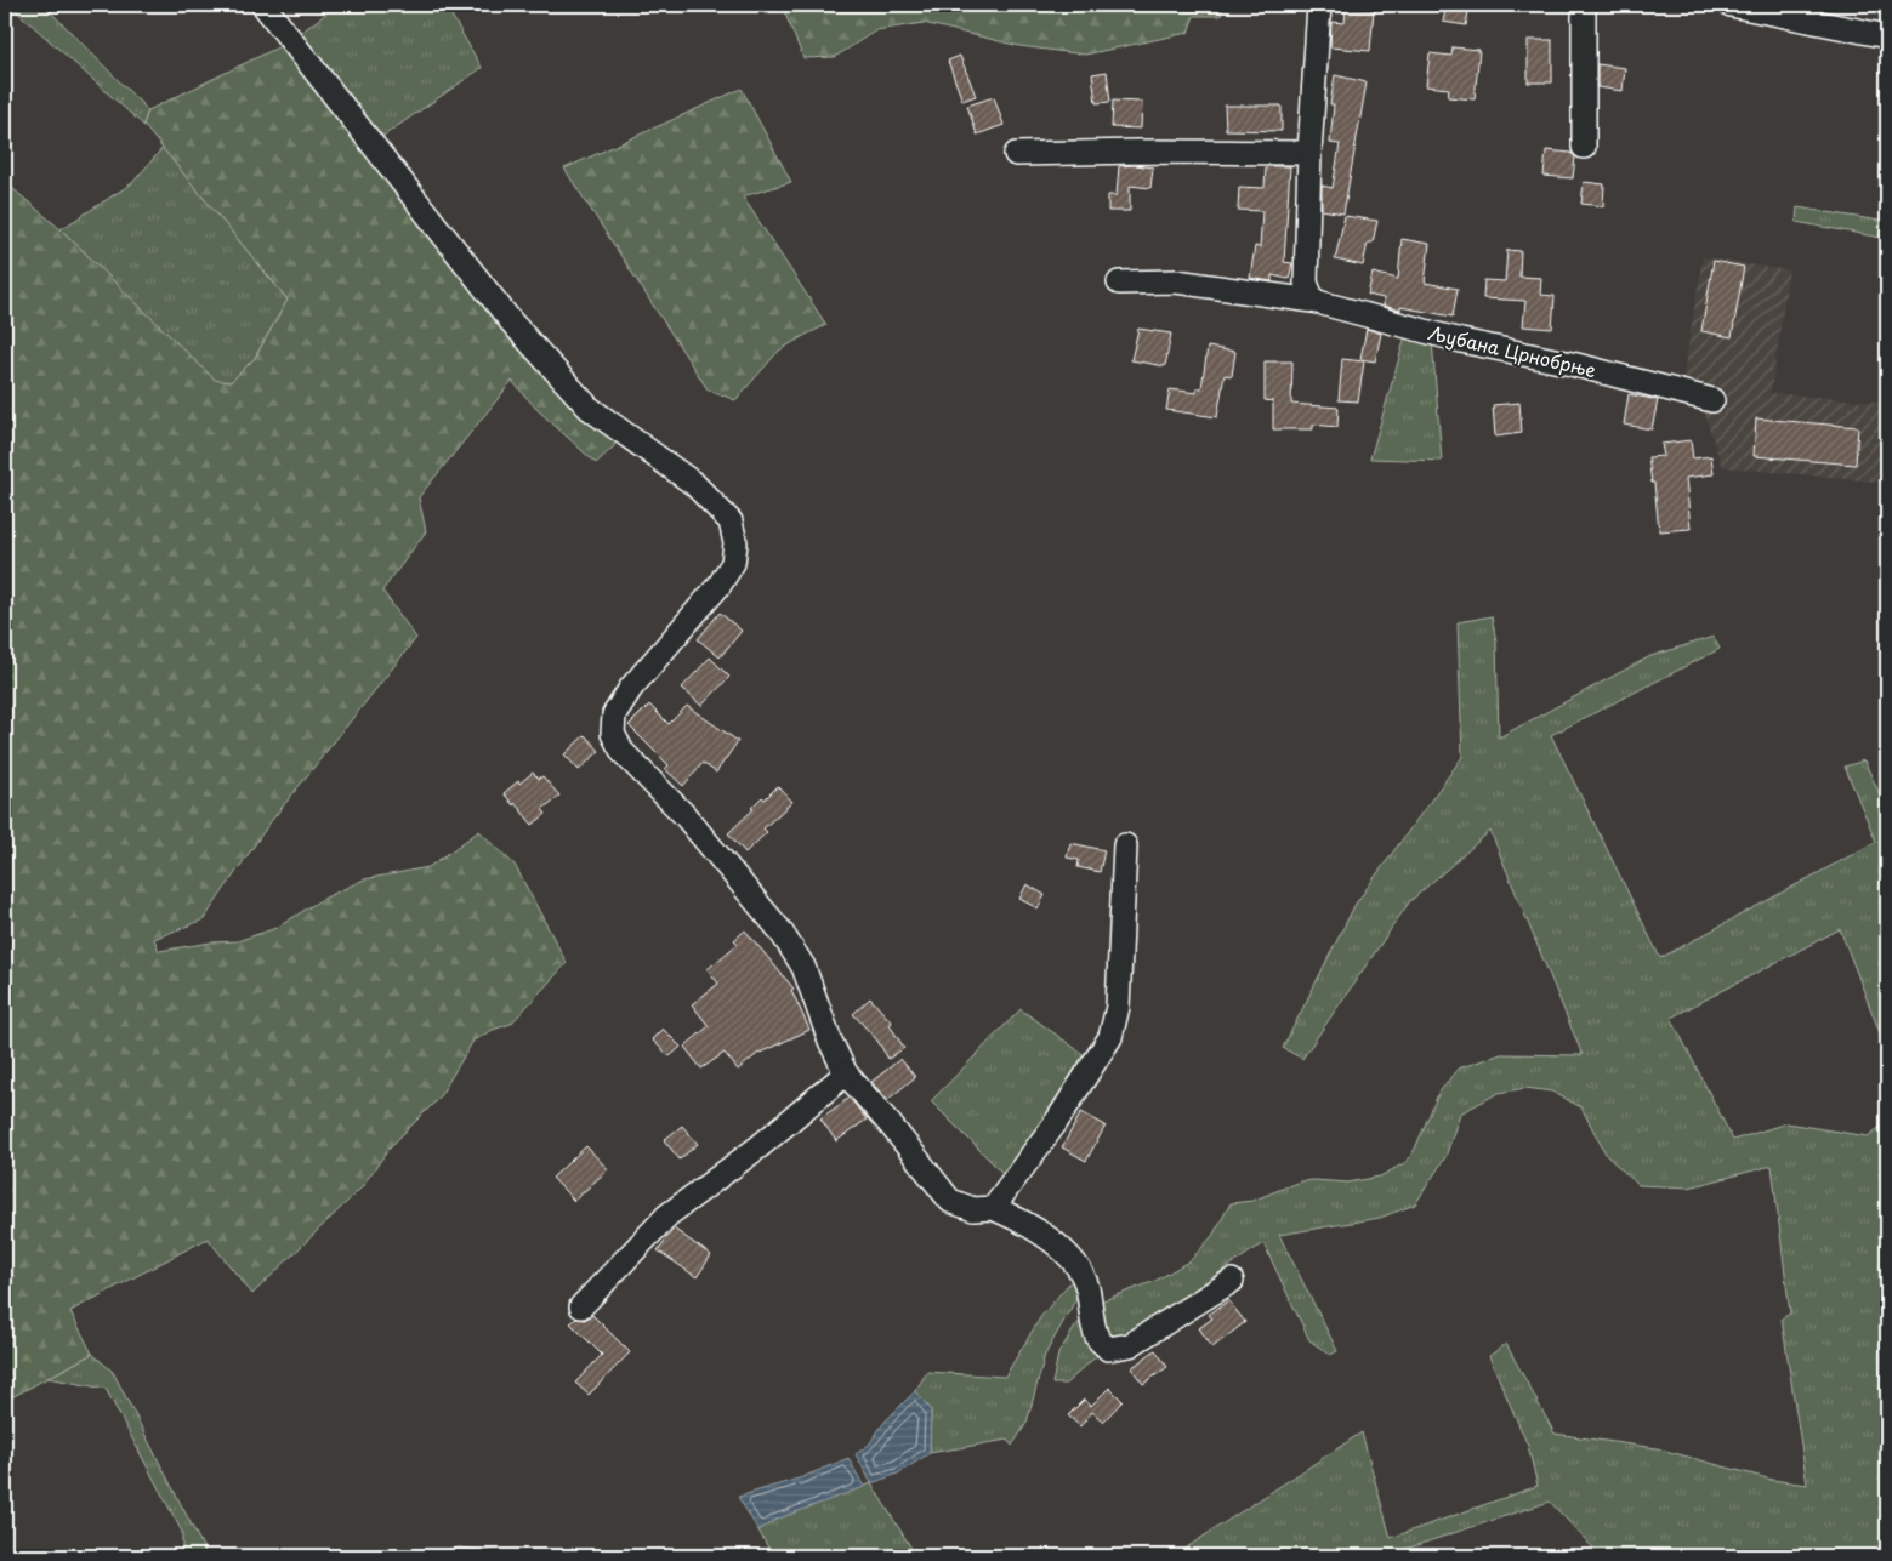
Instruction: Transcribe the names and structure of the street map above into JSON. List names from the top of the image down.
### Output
{
  "streets": {
    "street": ["Љубана Црнобрње"]
  }
}
